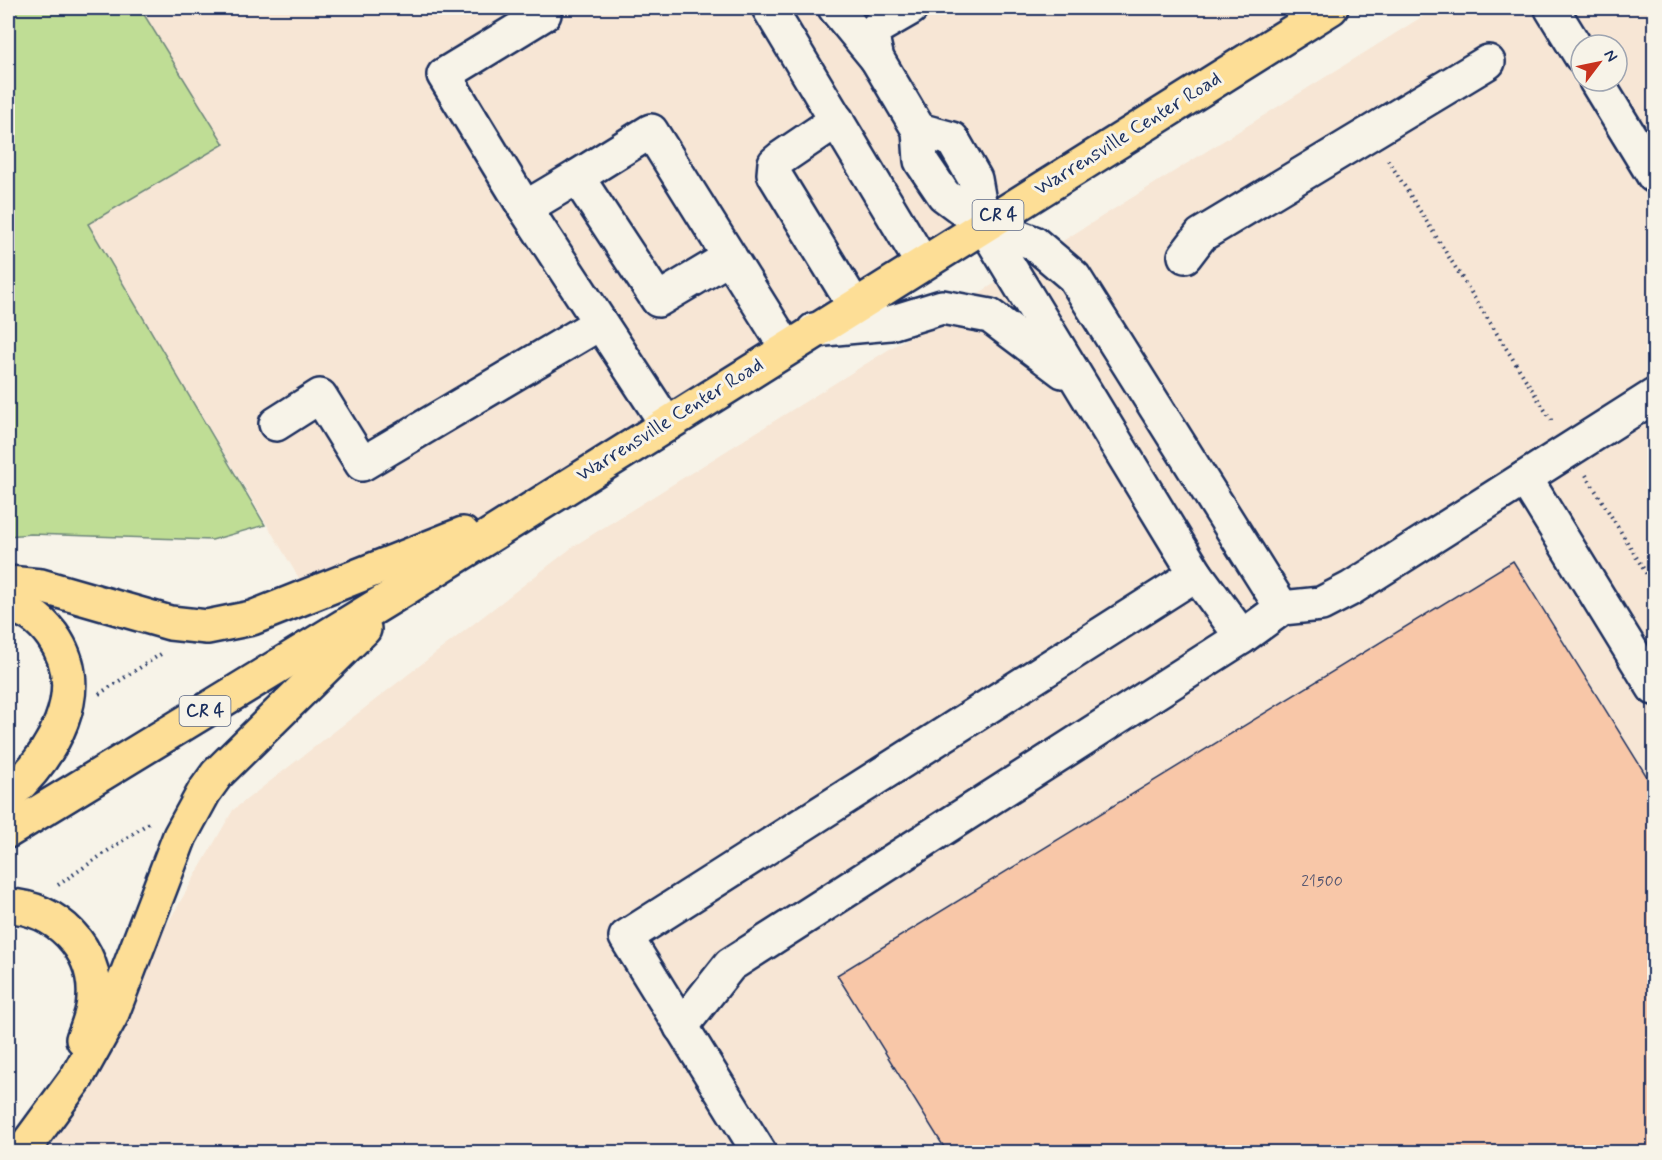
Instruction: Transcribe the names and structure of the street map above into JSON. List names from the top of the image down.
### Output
{
  "streets": {
    "main road": ["Warrensville Center Road", "CR 4"]
  },
  "house_numbers": ["21500"],
  "north": "top right"
}
